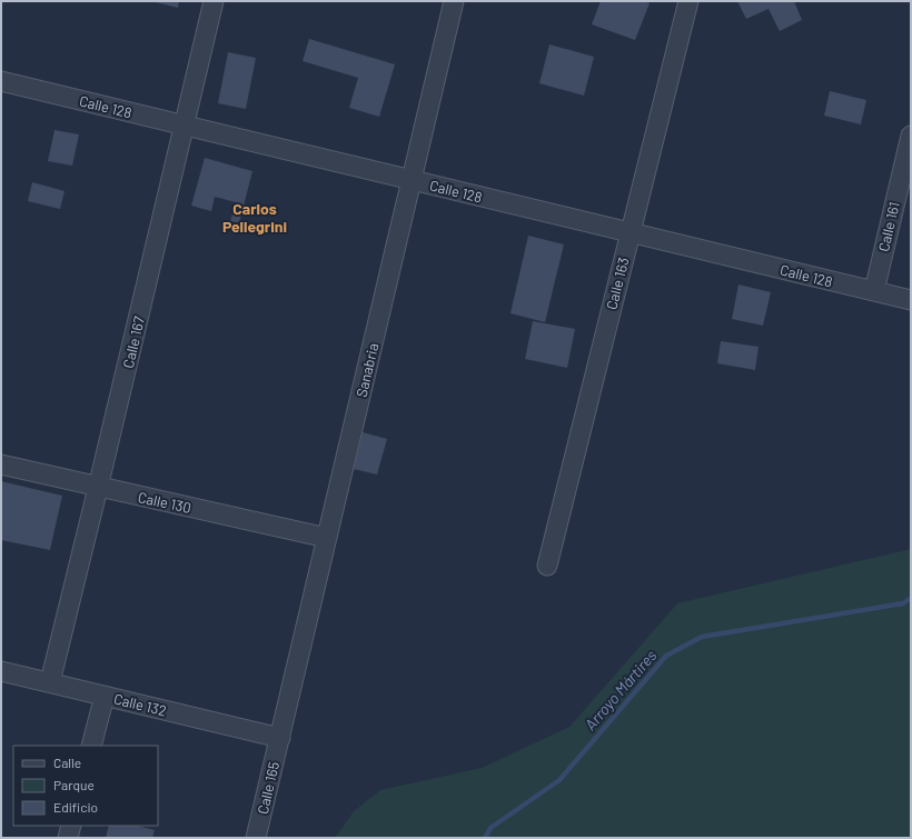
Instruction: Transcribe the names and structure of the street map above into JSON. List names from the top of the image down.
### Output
{
  "streets": {
    "street": [
      "Calle 128",
      "Calle 161",
      "Calle 163",
      "Calle 167",
      "Sanabria",
      "Calle 130",
      "Calle 132",
      "Calle 165"
    ]
  },
  "crossings": [
    ["Calle 128", "Calle 161"],
    ["Calle 128", "Calle 163"],
    ["Calle 128", "Calle 167"],
    ["Calle 128", "Sanabria"],
    ["Calle 167", "Calle 130"],
    ["Calle 167", "Calle 132"],
    ["Sanabria", "Calle 130"],
    ["Sanabria", "Calle 132"],
    ["Sanabria", "Calle 165"],
    ["Calle 132", "Calle 165"]
  ],
  "districts": ["Carlos Pellegrini"],
  "water": ["Arroyo Mártires"],
  "legend": ["Calle", "Parque", "Edificio"]
}
